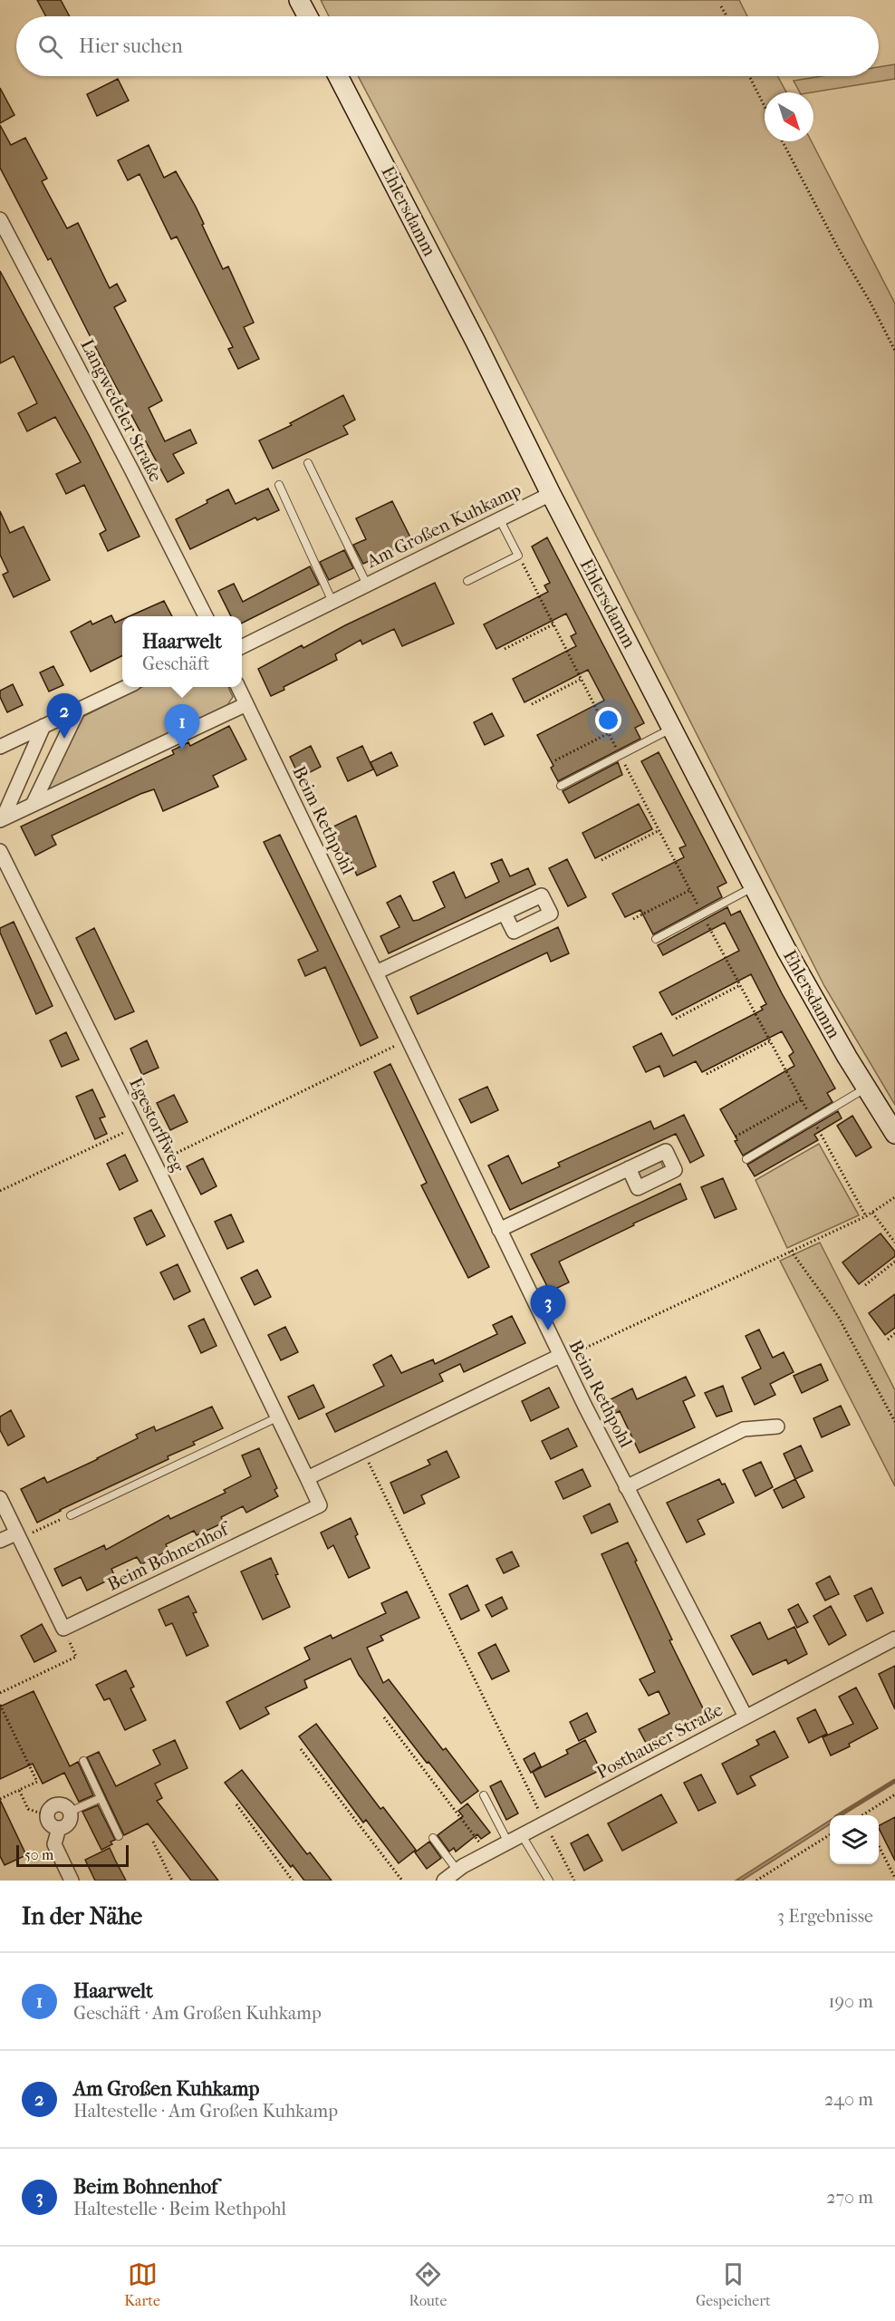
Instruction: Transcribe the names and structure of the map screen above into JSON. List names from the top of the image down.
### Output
{
  "streets": {
    "street": [
      "Ehlersdamm",
      "Langwedeler Straße",
      "Am Großen Kuhkamp",
      "Beim Rethpohl",
      "Egestorffweg",
      "Beim Bohnenhof",
      "Posthauser Straße"
    ]
  },
  "crossings": [
    ["Ehlersdamm", "Am Großen Kuhkamp"],
    ["Beim Rethpohl", "Posthauser Straße"],
    ["Egestorffweg", "Beim Bohnenhof"]
  ],
  "scale_bar": "50 m",
  "north": "bottom right",
  "page": {
    "search": "Hier suchen",
    "popup": ["Haarwelt", "Geschäft"],
    "pins": ["2", "1", "3"],
    "scale": "50 m",
    "heading": ["In der Nähe", "3 Ergebnisse"],
    "list": [
      {
        "mark": "1",
        "name": "Haarwelt",
        "note": "Geschäft · Am Großen Kuhkamp",
        "value": "190 m"
      },
      {
        "mark": "2",
        "name": "Am Großen Kuhkamp",
        "note": "Haltestelle · Am Großen Kuhkamp",
        "value": "240 m"
      },
      {
        "mark": "3",
        "name": "Beim Bohnenhof",
        "note": "Haltestelle · Beim Rethpohl",
        "value": "270 m"
      }
    ],
    "nav": ["Karte", "Route", "Gespeichert"]
  }
}
